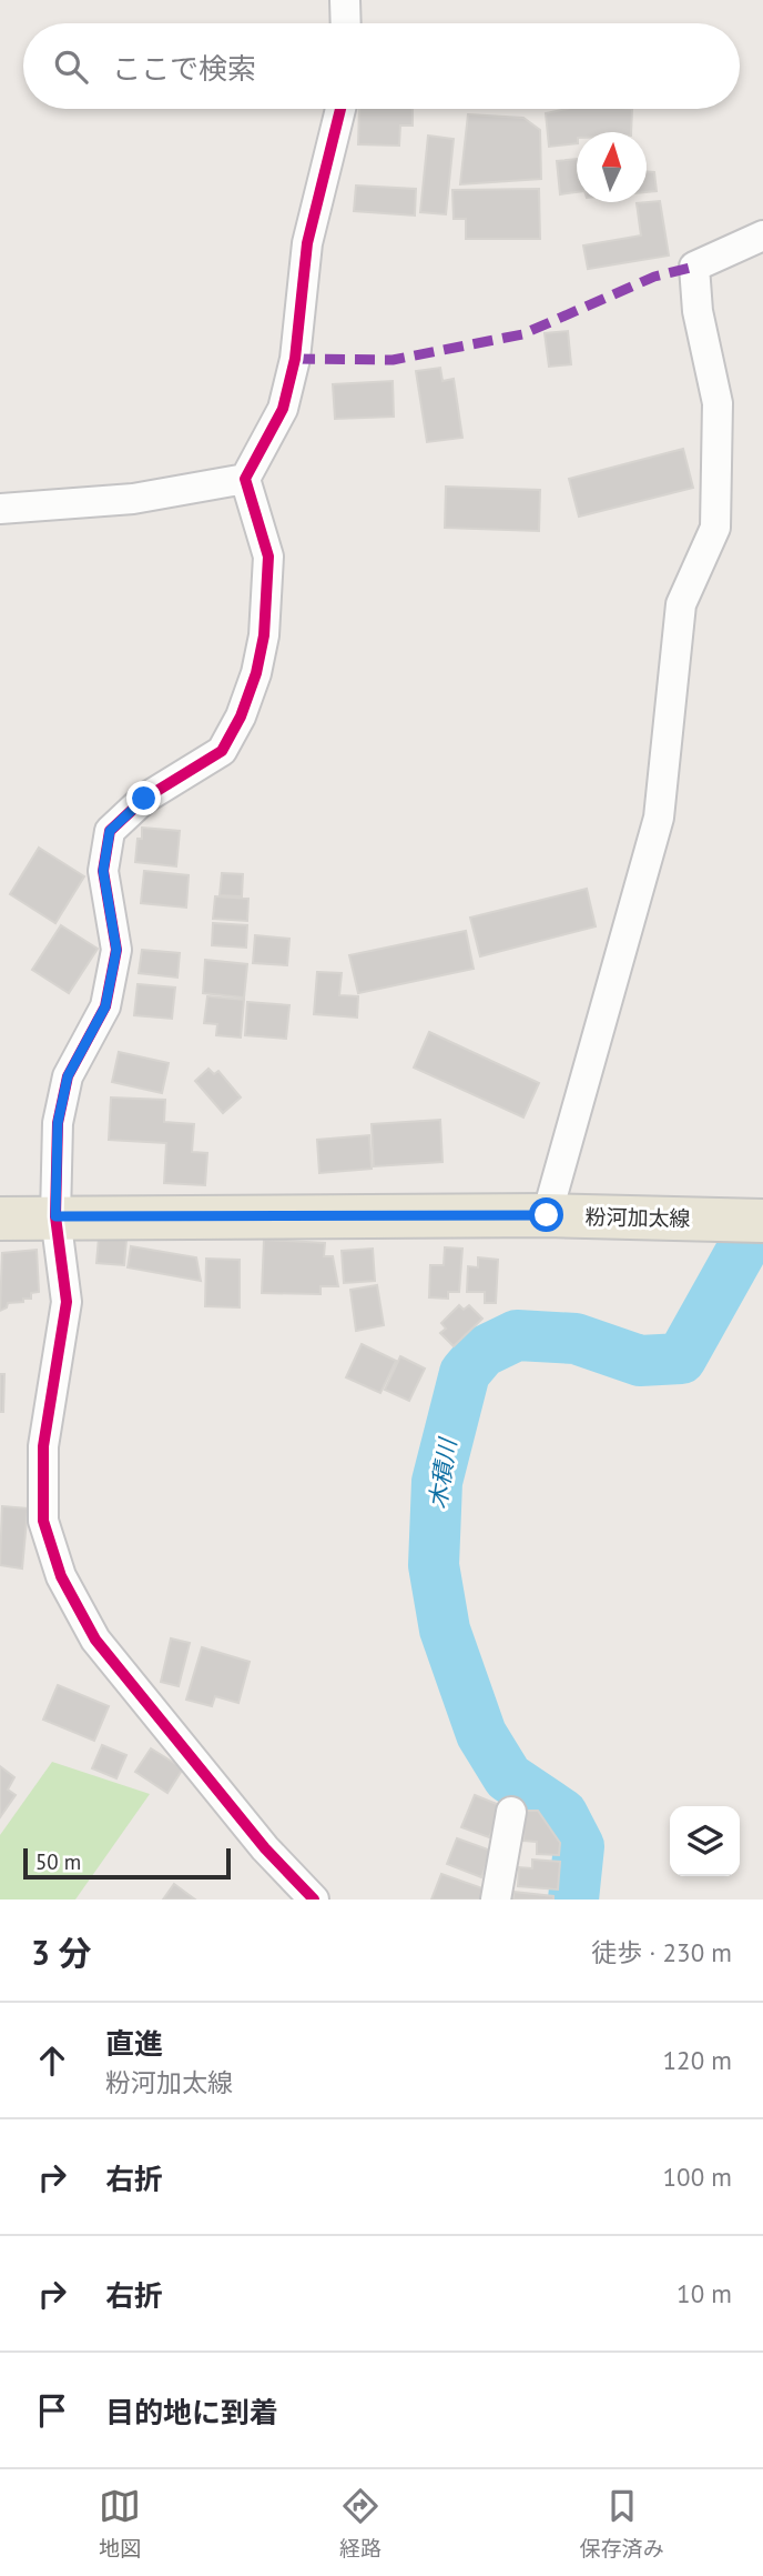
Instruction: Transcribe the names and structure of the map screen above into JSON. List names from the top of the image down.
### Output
{
  "streets": {
    "main road": ["粉河加太線"]
  },
  "water": ["木積川"],
  "scale_bar": "50 m",
  "north": "top",
  "page": {
    "search": "ここで検索",
    "scale": "50 m",
    "heading": ["3 分", "徒歩 · 230 m"],
    "list": [
      ["直進", "粉河加太線", "120 m"],
      ["右折", "100 m"],
      ["右折", "10 m"],
      "目的地に到着"
    ],
    "nav": ["地図", "経路", "保存済み"]
  }
}
